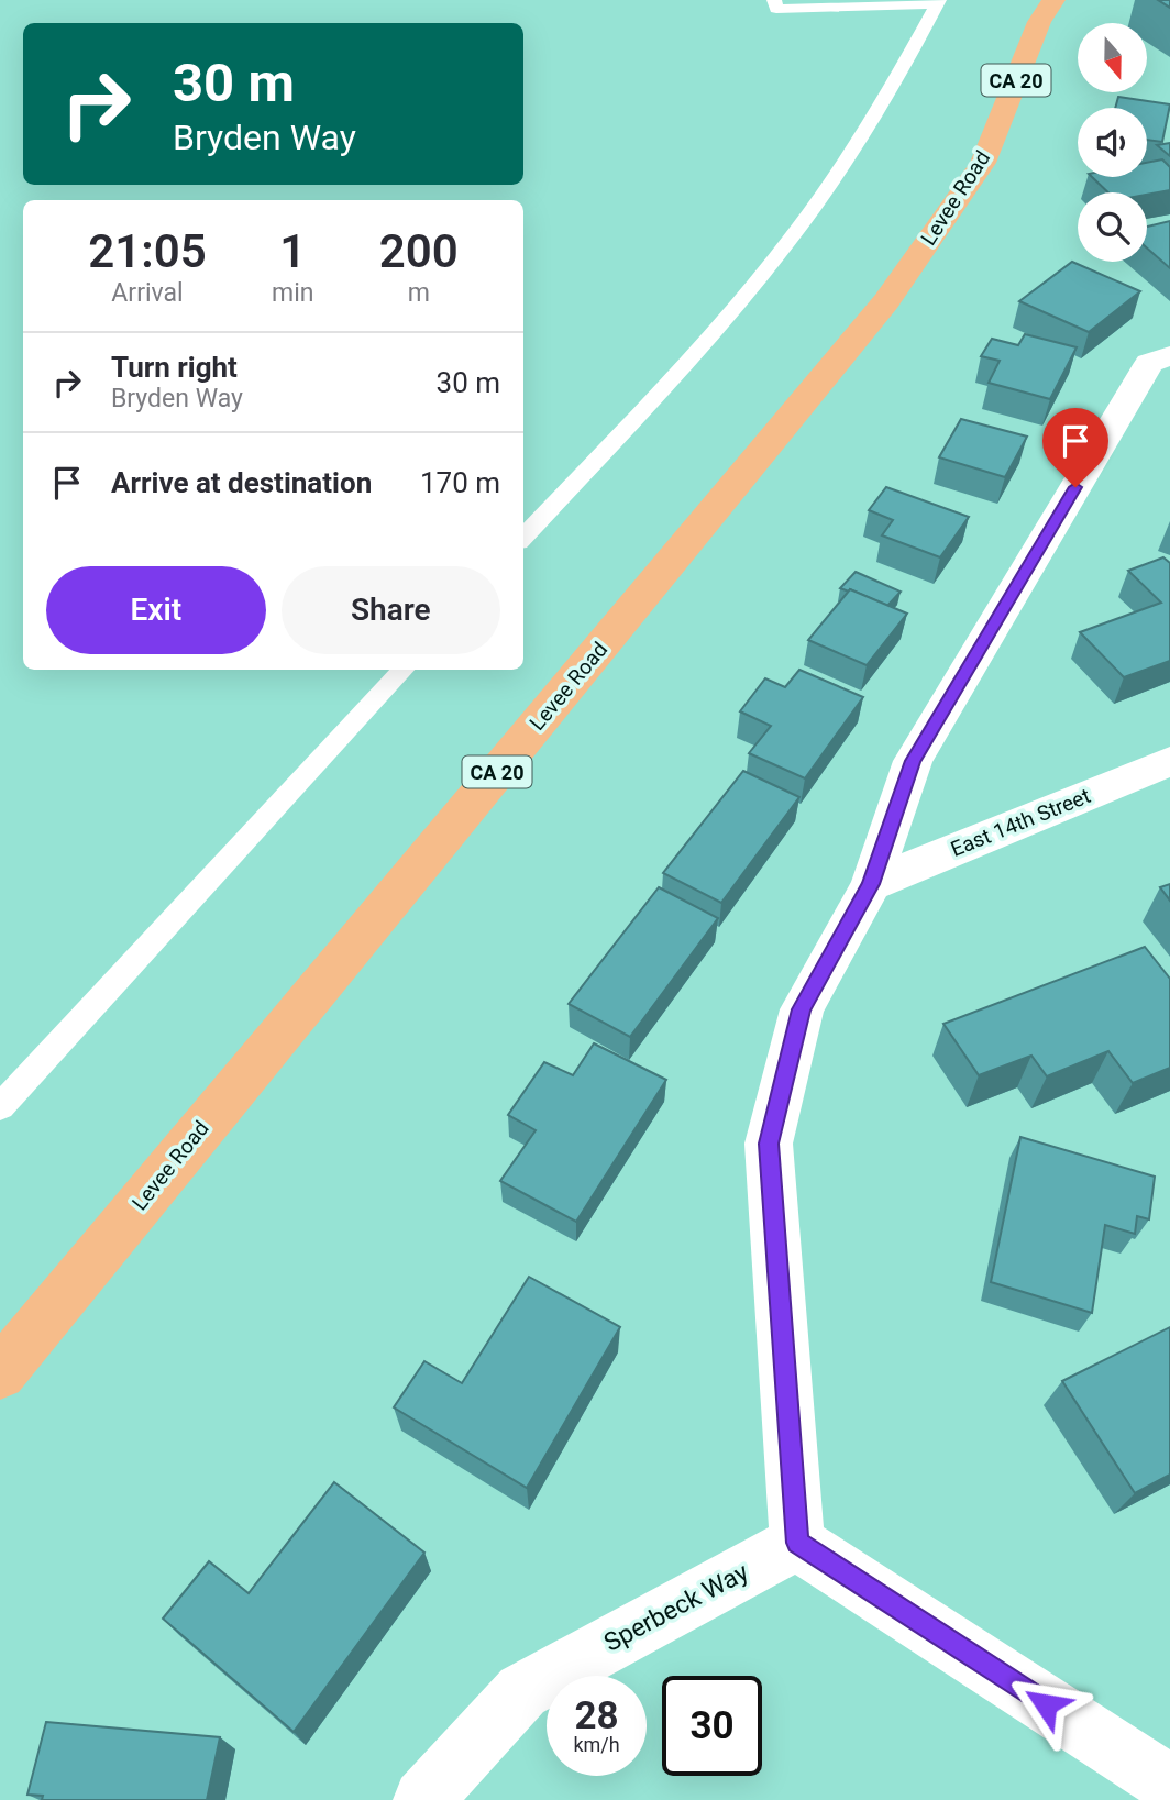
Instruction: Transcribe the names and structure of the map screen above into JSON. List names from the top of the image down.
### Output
{
  "streets": {
    "highway": ["CA 20", "Levee Road"],
    "street": ["East 14th Street", "Sperbeck Way"]
  },
  "north": "bottom",
  "page": {
    "turn": ["30 m", "Bryden Way"],
    "eta": [
      "21:05",
      "Arrival",
      "1",
      "min",
      "200",
      "m"
    ],
    "list": [
      {
        "name": "Turn right",
        "note": "Bryden Way",
        "value": "30 m"
      },
      {
        "name": "Arrive at destination",
        "value": "170 m"
      }
    ],
    "buttons": ["Exit", "Share"],
    "speed": "28 km/h",
    "limit": "30"
  }
}
